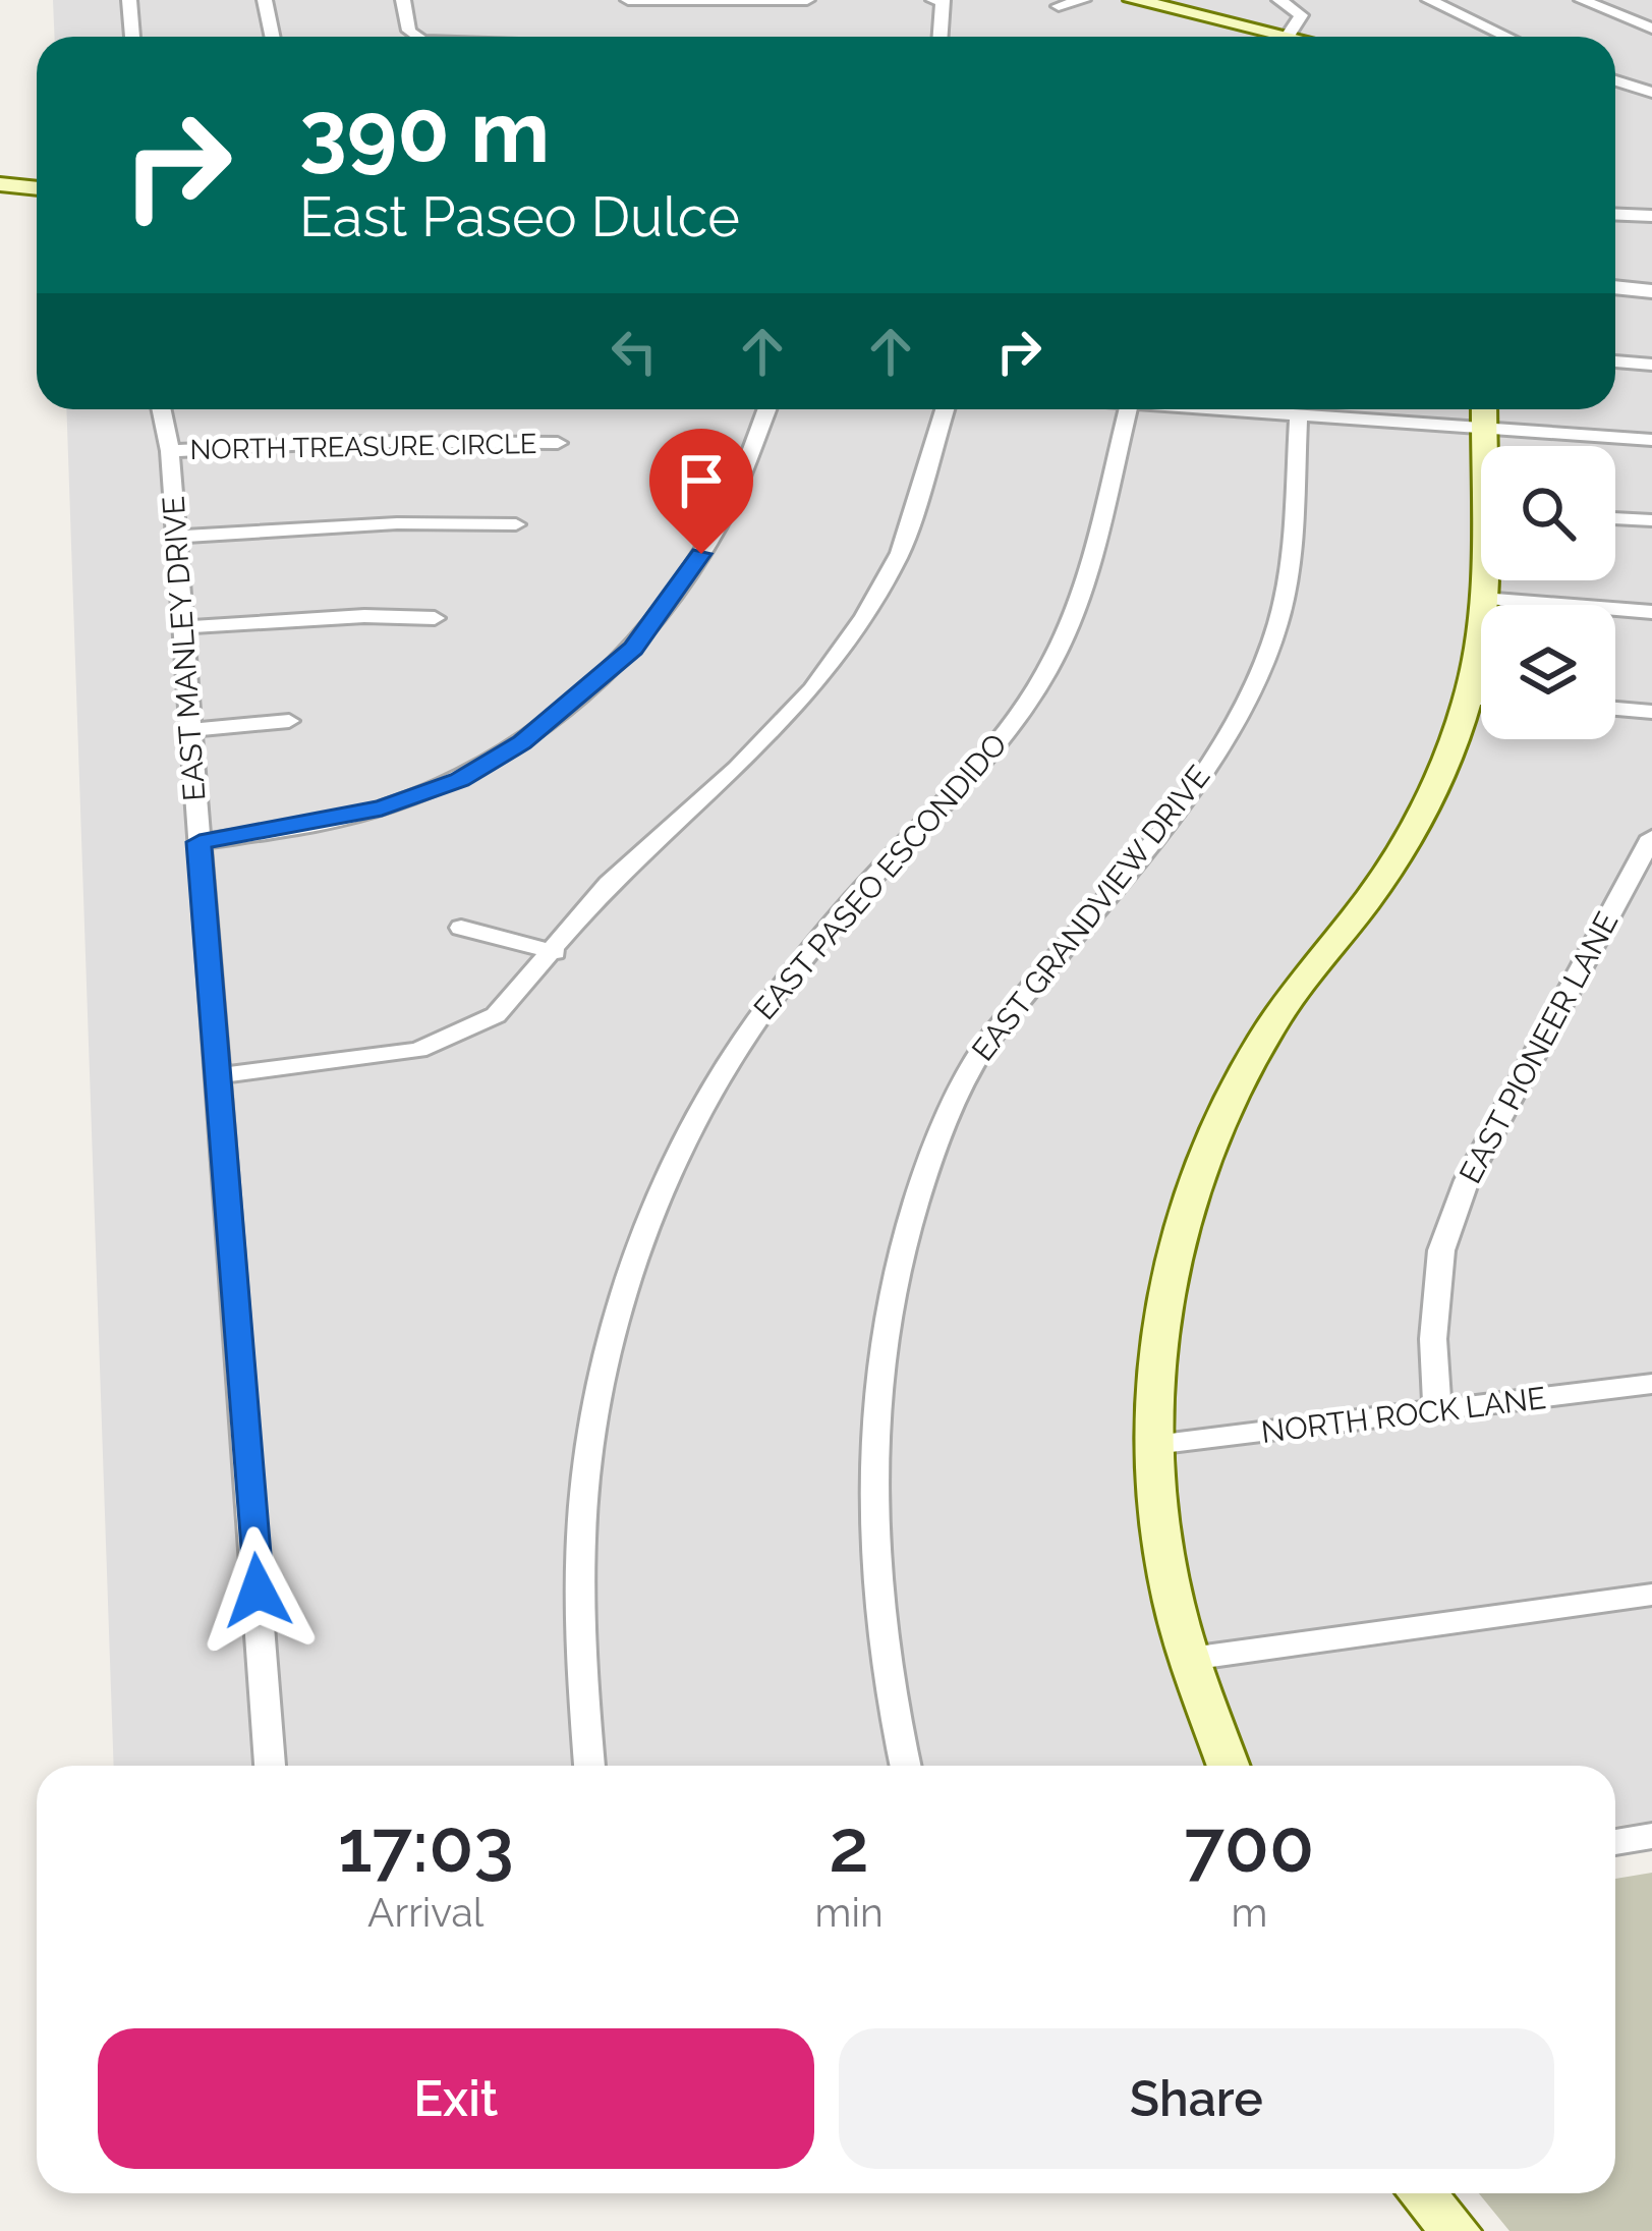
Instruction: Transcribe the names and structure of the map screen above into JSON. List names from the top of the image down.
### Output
{
  "streets": {
    "street": [
      "NORTH TREASURE CIRCLE",
      "EAST MANLEY DRIVE",
      "EAST PASEO ESCONDIDO",
      "EAST GRANDVIEW DRIVE",
      "EAST PIONEER LANE",
      "NORTH ROCK LANE"
    ]
  },
  "crossings": [
    ["NORTH TREASURE CIRCLE", "EAST MANLEY DRIVE"],
    ["EAST PIONEER LANE", "NORTH ROCK LANE"]
  ],
  "page": {
    "turn": ["390 m", "East Paseo Dulce"],
    "eta": [
      "17:03",
      "Arrival",
      "2",
      "min",
      "700",
      "m"
    ],
    "buttons": ["Exit", "Share"]
  }
}
